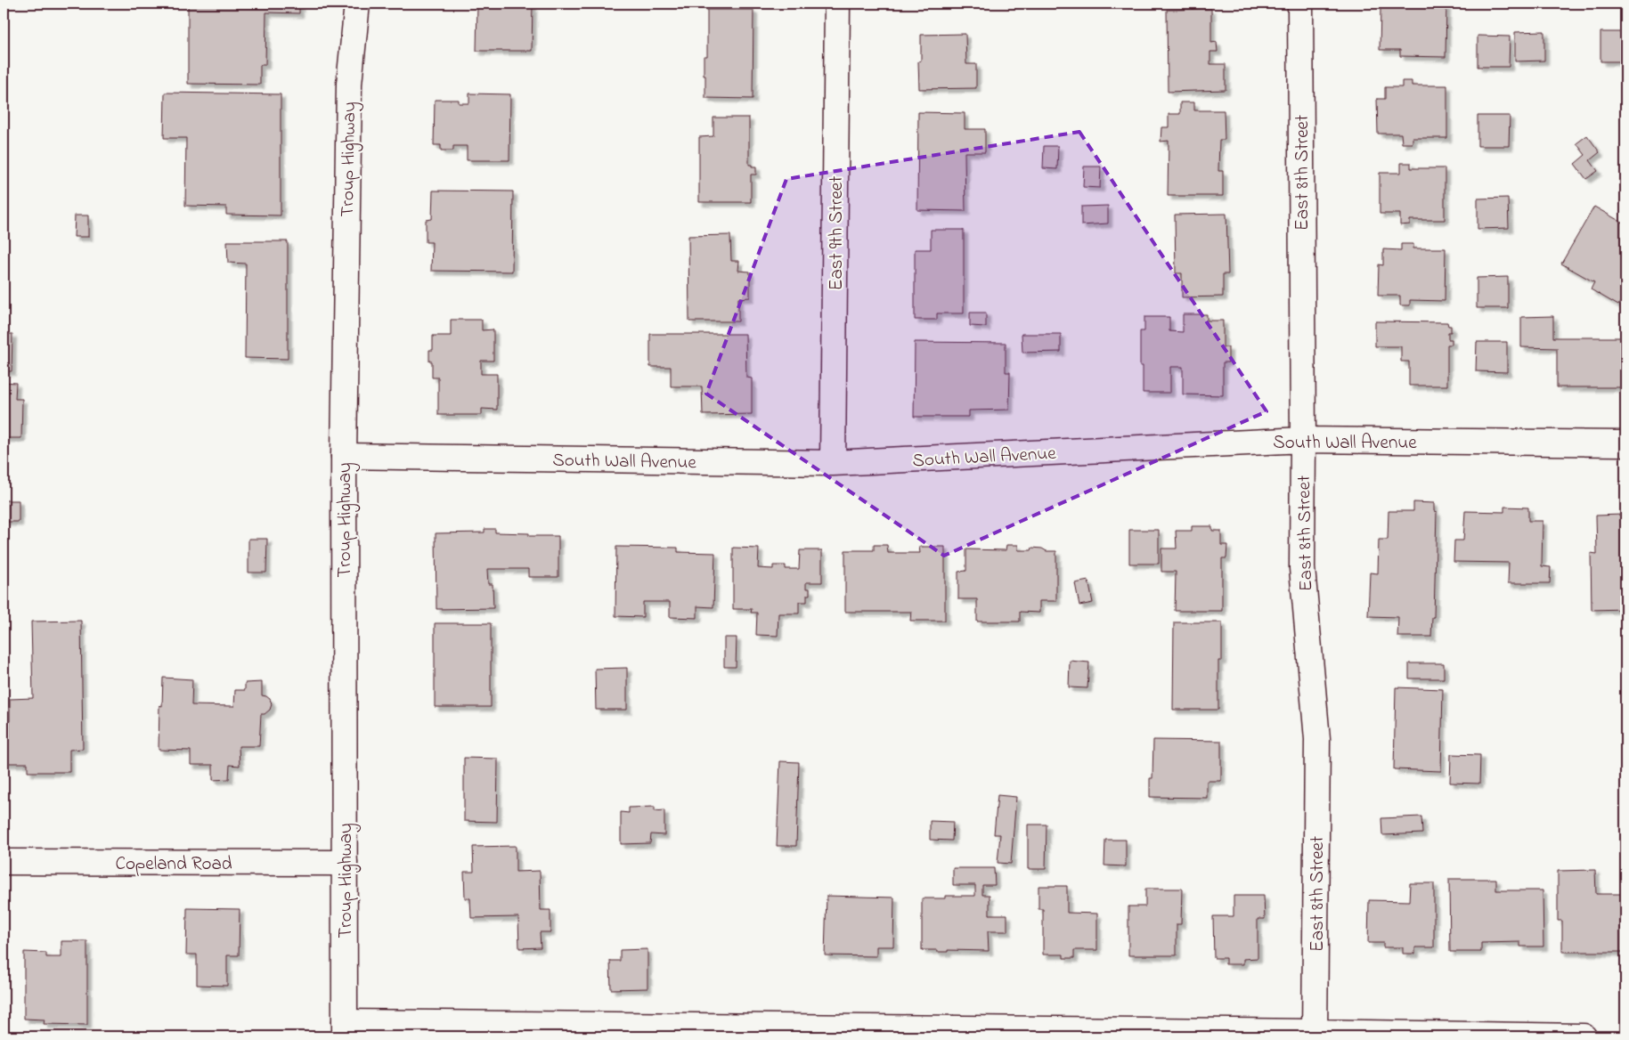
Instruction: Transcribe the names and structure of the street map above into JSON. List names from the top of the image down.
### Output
{
  "streets": {
    "street": [
      "Troup Highway",
      "East 8th Street",
      "East 9th Street",
      "South Wall Avenue",
      "Copeland Road"
    ]
  },
  "crossings": [
    ["Troup Highway", "South Wall Avenue"],
    ["Troup Highway", "Copeland Road"],
    ["East 8th Street", "South Wall Avenue"],
    ["East 9th Street", "South Wall Avenue"]
  ]
}
